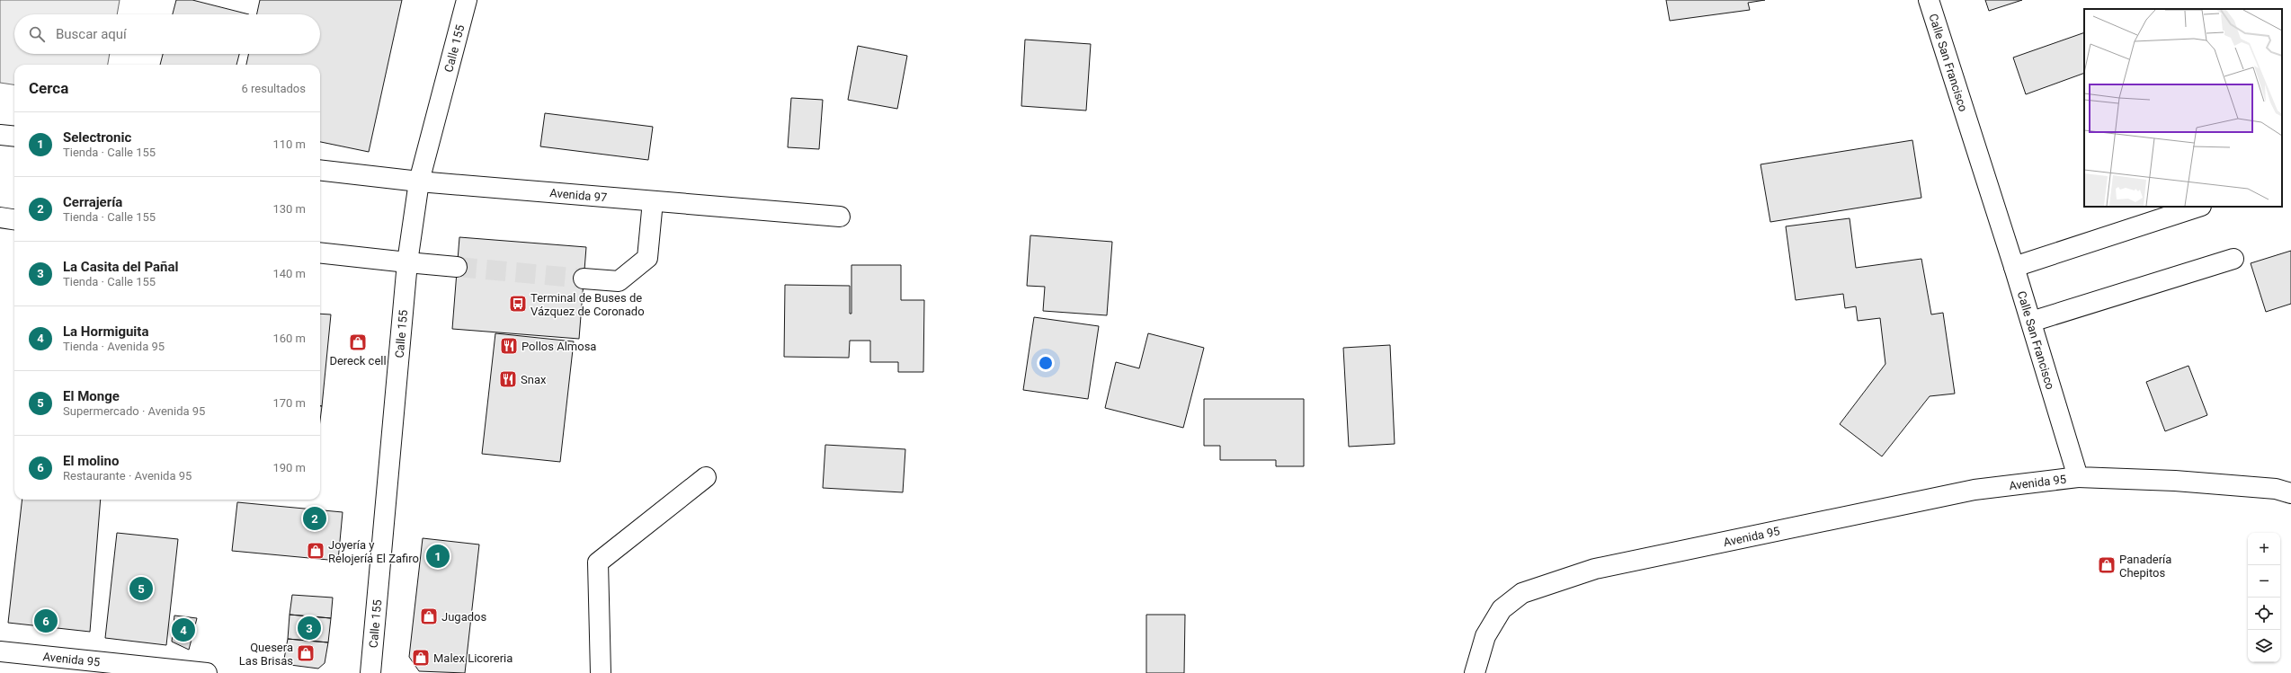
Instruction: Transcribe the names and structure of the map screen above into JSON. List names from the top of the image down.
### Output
{
  "streets": {
    "street": [
      "Calle 155",
      "Calle San Francisco",
      "Avenida 97",
      "Avenida 95"
    ]
  },
  "crossings": [
    ["Calle 155", "Avenida 97"],
    ["Calle San Francisco", "Avenida 95"]
  ],
  "places": {
    "bus stop": ["Terminal de Buses de Vázquez de Coronado"],
    "shop": [
      "Dereck cell",
      "Joyería y Relojería El Zafiro",
      "Panadería Chepitos",
      "Jugados",
      "Quesera Las Brisas",
      "Malex Licoreria"
    ],
    "restaurant": ["Pollos Almosa", "Snax"]
  },
  "page": {
    "search": "Buscar aquí",
    "heading": ["Cerca", "6 resultados"],
    "list": [
      {
        "mark": "1",
        "name": "Selectronic",
        "note": "Tienda · Calle 155",
        "value": "110 m"
      },
      {
        "mark": "2",
        "name": "Cerrajería",
        "note": "Tienda · Calle 155",
        "value": "130 m"
      },
      {
        "mark": "3",
        "name": "La Casita del Pañal",
        "note": "Tienda · Calle 155",
        "value": "140 m"
      },
      {
        "mark": "4",
        "name": "La Hormiguita",
        "note": "Tienda · Avenida 95",
        "value": "160 m"
      },
      {
        "mark": "5",
        "name": "El Monge",
        "note": "Supermercado · Avenida 95",
        "value": "170 m"
      },
      {
        "mark": "6",
        "name": "El molino",
        "note": "Restaurante · Avenida 95",
        "value": "190 m"
      }
    ],
    "pins": [
      "2",
      "1",
      "5",
      "6",
      "3",
      "4"
    ],
    "map_buttons": ["+", "−"]
  }
}
